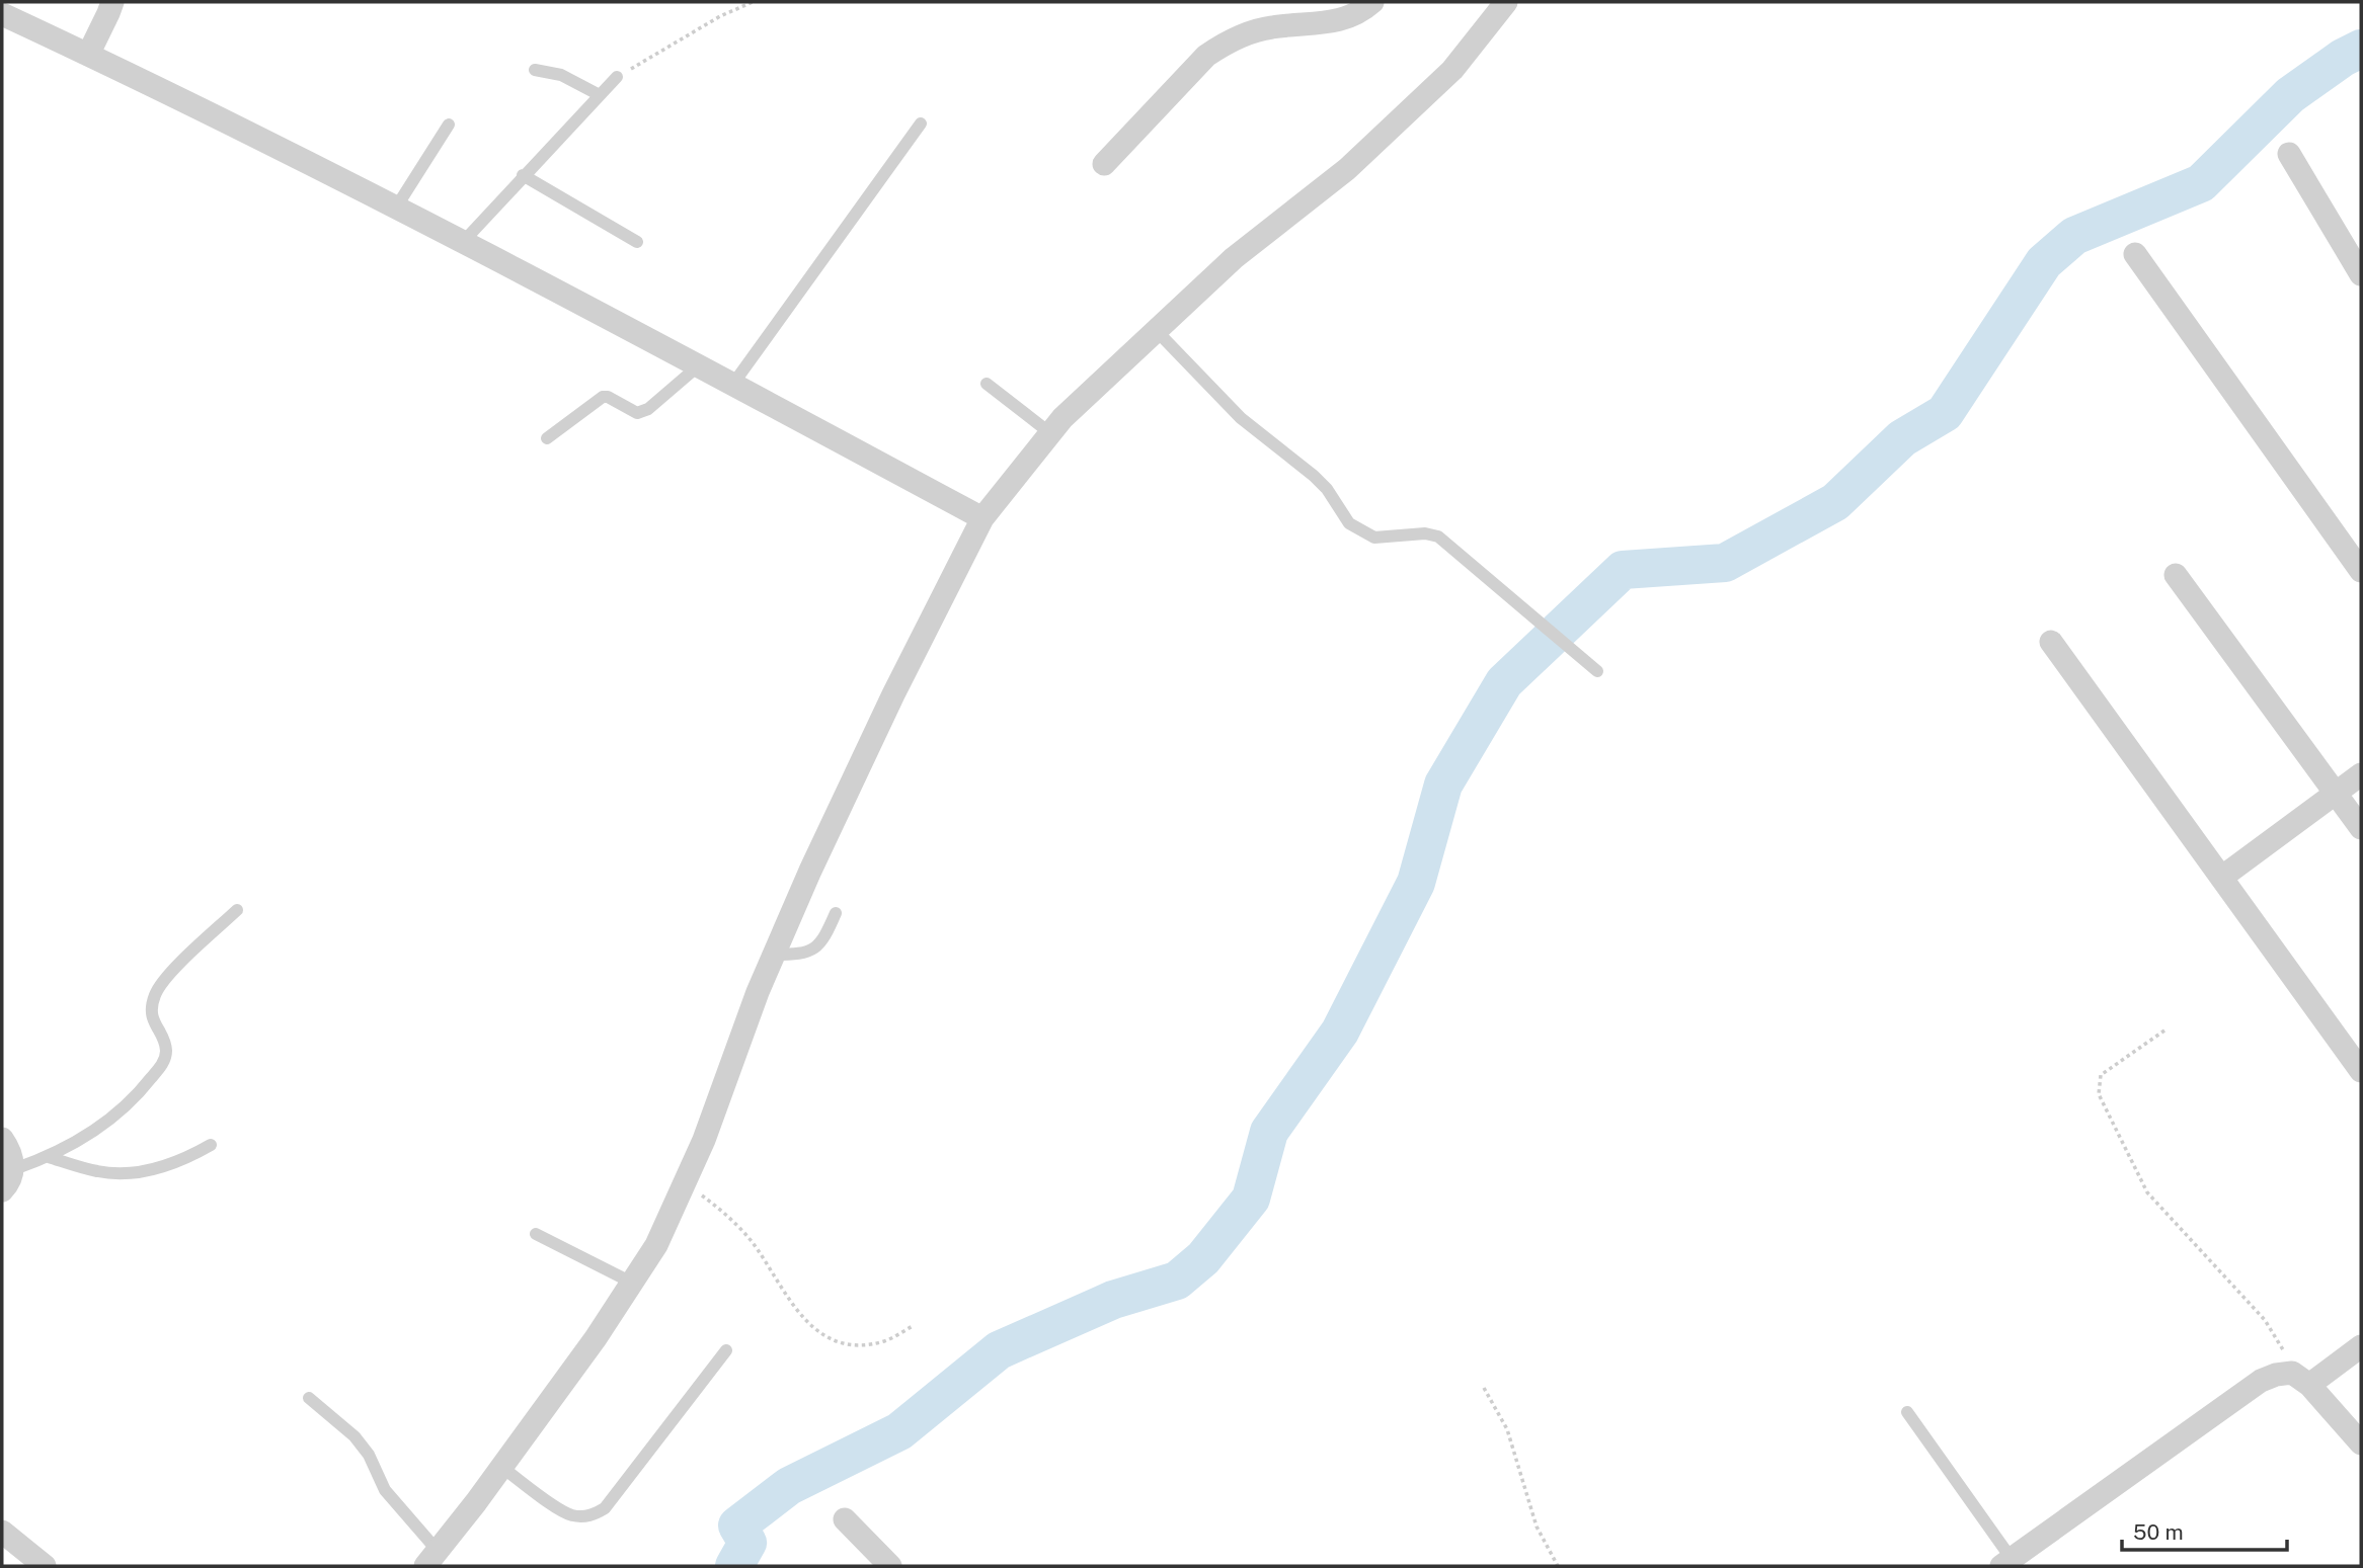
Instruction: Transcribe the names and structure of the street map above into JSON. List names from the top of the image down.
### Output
{
  "scale_bar": "50 m"
}
